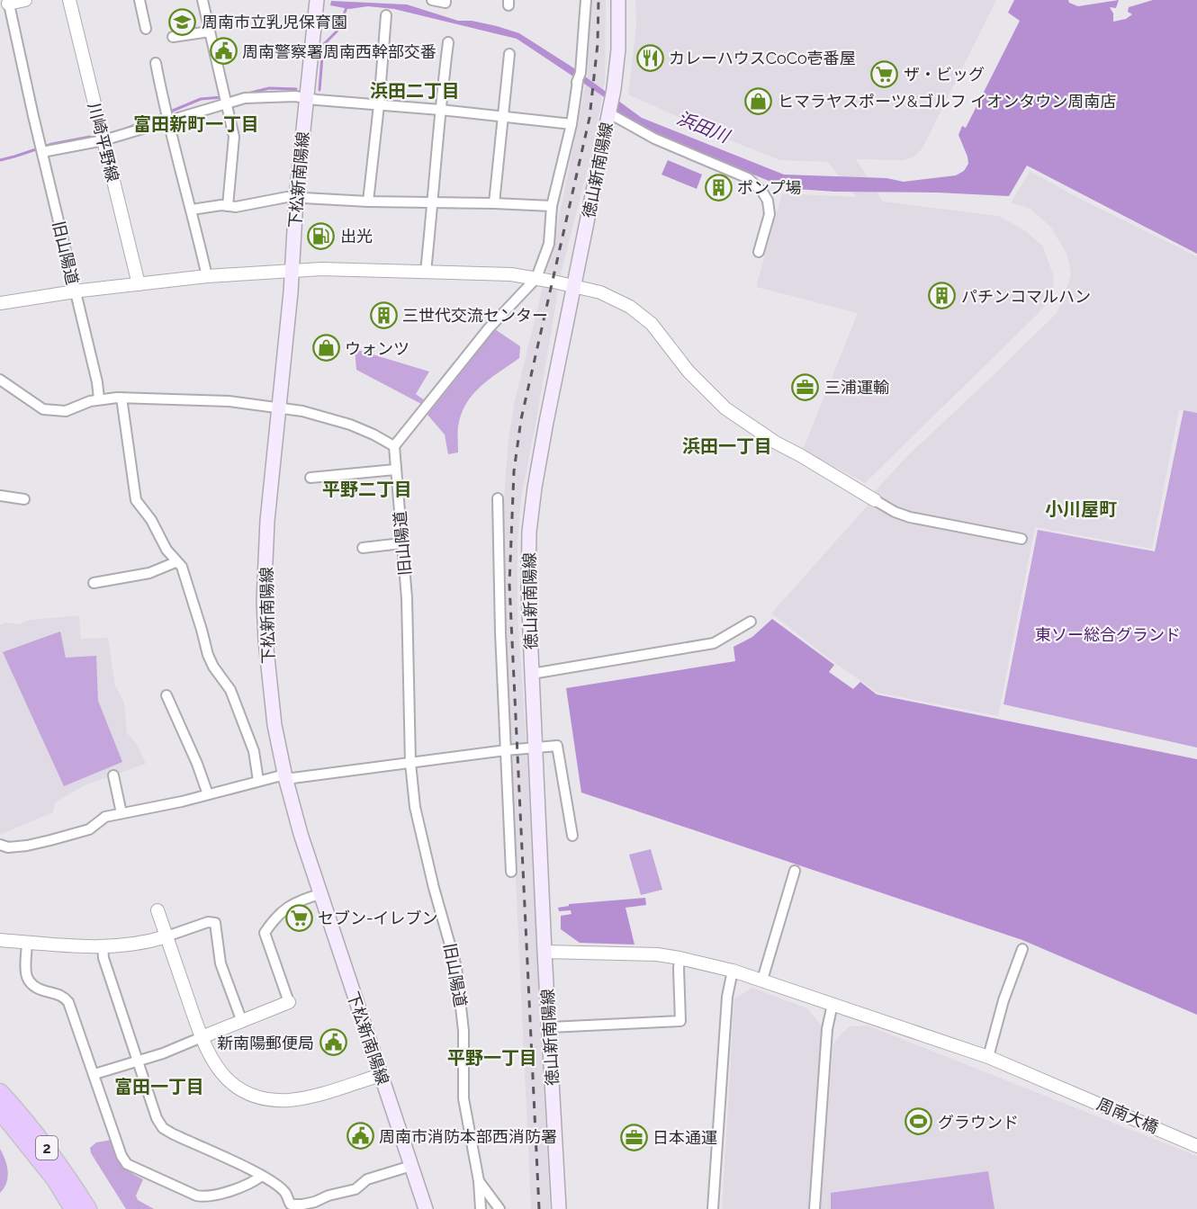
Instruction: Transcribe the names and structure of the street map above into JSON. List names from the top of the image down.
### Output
{
  "streets": {
    "highway": ["2"],
    "main road": ["徳山新南陽線", "下松新南陽線"],
    "street": ["川崎平野線", "旧山陽道", "周南大橋"]
  },
  "crossings": [
    ["徳山新南陽線", "周南大橋"]
  ],
  "districts": [
    "浜田二丁目",
    "富田新町一丁目",
    "浜田一丁目",
    "平野二丁目",
    "小川屋町",
    "平野一丁目",
    "富田一丁目"
  ],
  "water": ["浜田川"],
  "parks": ["東ソー総合グランド"],
  "places": {
    "school or university": ["周南市立乳児保育園"],
    "public building": ["周南警察署周南西幹部交番", "新南陽郵便局", "周南市消防本部西消防署"],
    "restaurant": ["カレーハウスCoCo壱番屋"],
    "supermarket": ["ザ・ビッグ", "セブン-イレブン"],
    "shop": ["ヒマラヤスポーツ&ゴルフ イオンタウン周南店", "ウォンツ"],
    "building": ["ポンプ場", "パチンコマルハン", "三世代交流センター"],
    "fuel station": ["出光"],
    "office": ["三浦運輸", "日本通運"],
    "sports": ["グラウンド"]
  }
}
